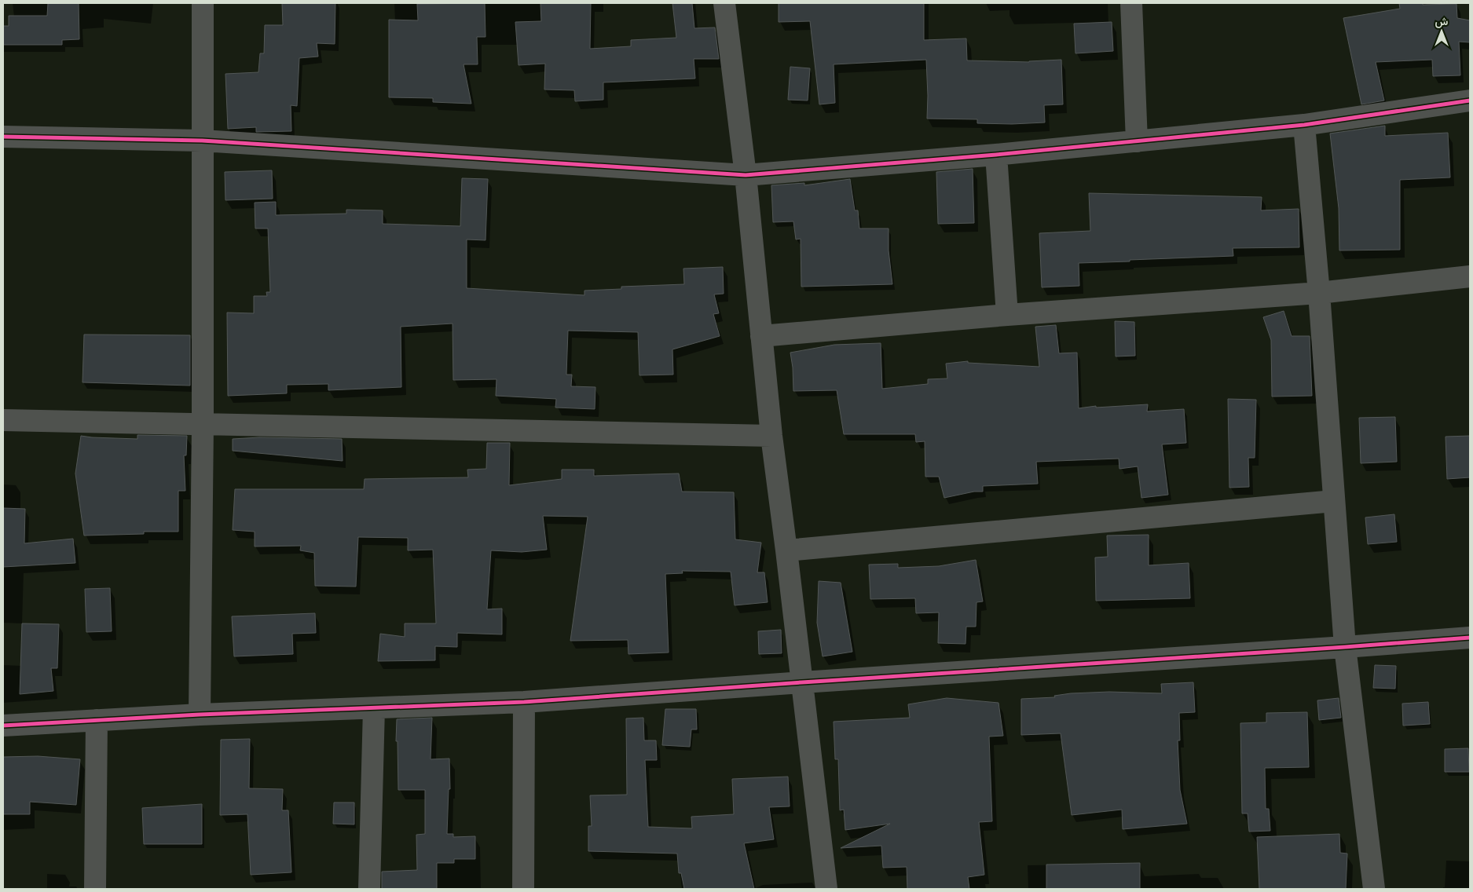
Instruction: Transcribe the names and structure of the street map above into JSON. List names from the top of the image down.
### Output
{
  "north": "top"
}
